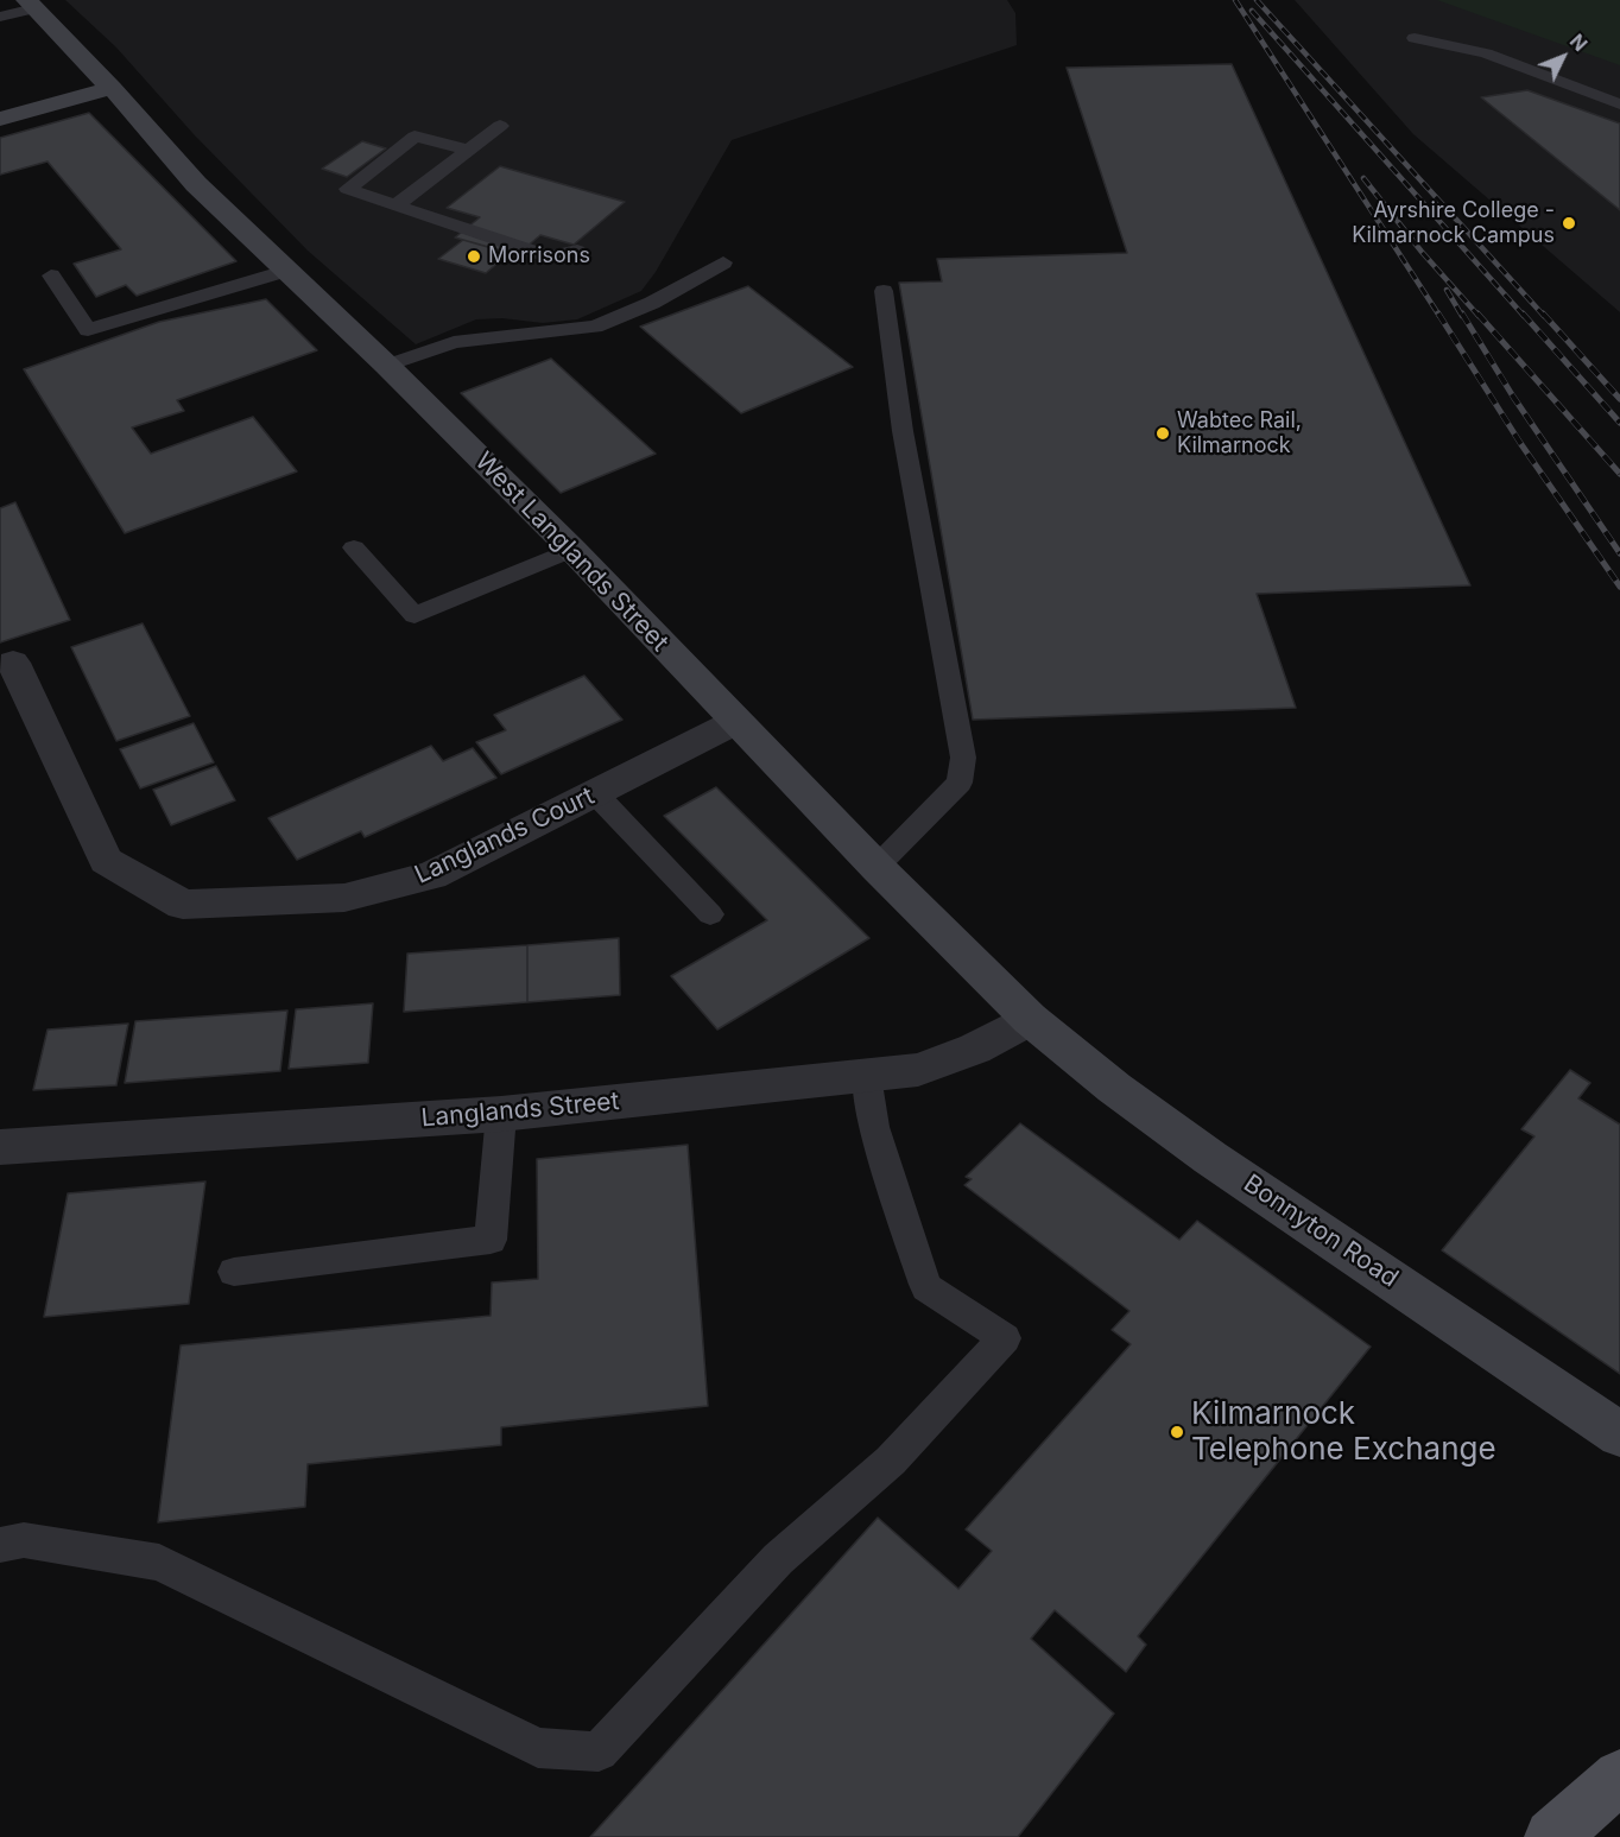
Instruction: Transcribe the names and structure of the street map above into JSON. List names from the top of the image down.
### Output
{
  "streets": {
    "street": [
      "West Langlands Street",
      "Langlands Court",
      "Langlands Street",
      "Bonnyton Road"
    ]
  },
  "crossings": [
    ["West Langlands Street", "Langlands Court"],
    ["West Langlands Street", "Langlands Street"],
    ["West Langlands Street", "Bonnyton Road"],
    ["Langlands Street", "Bonnyton Road"]
  ],
  "places": [
    "Ayrshire College - Kilmarnock Campus",
    "Morrisons",
    "Wabtec Rail, Kilmarnock",
    "Kilmarnock Telephone Exchange"
  ],
  "north": "top right"
}
